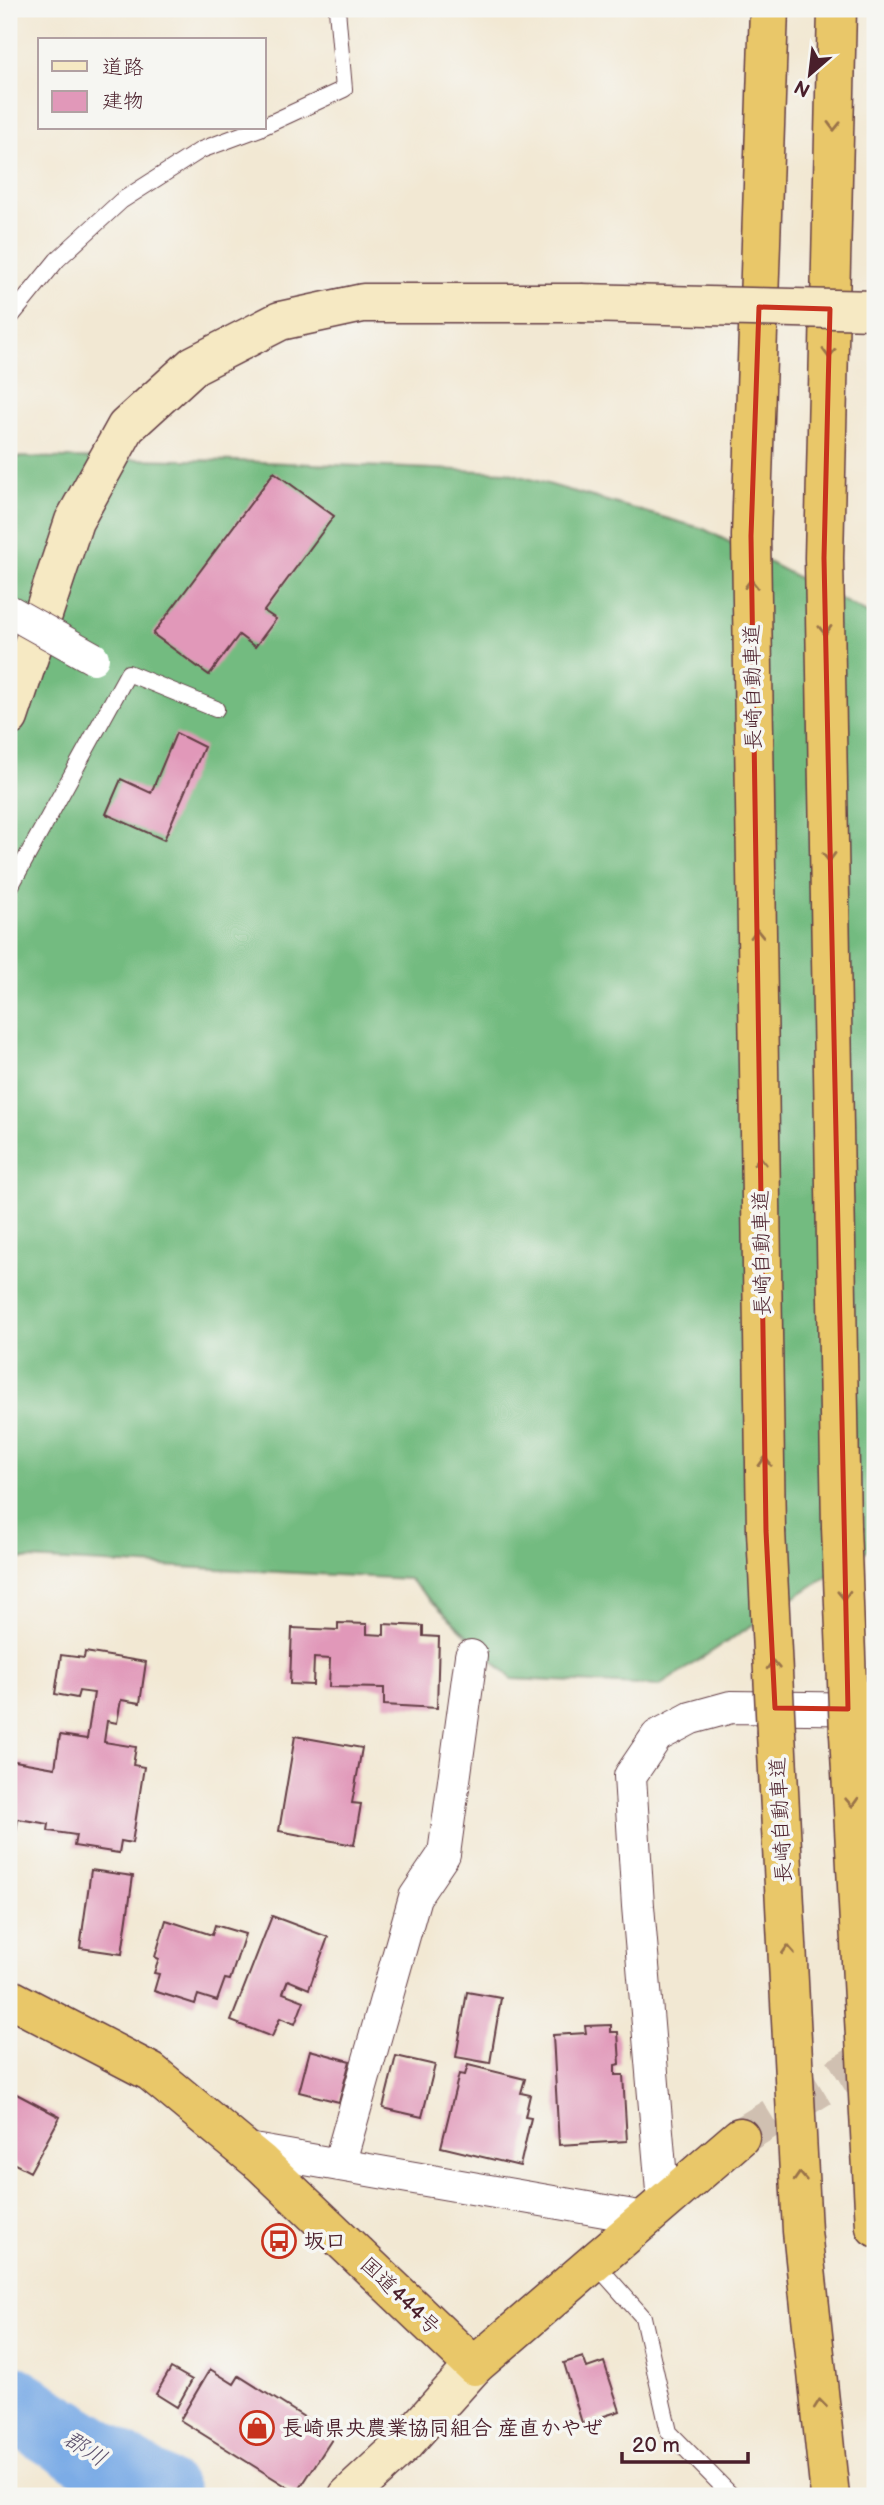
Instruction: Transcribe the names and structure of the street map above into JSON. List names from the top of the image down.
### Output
{
  "streets": {
    "highway": ["長崎自動車道", "国道444号"]
  },
  "water": ["郡川"],
  "places": {
    "bus stop": ["坂口"],
    "shop": ["長崎県央農業協同組合 産直かやぜ"]
  },
  "legend": ["道路", "建物"],
  "scale_bar": "20 m",
  "north": "bottom left"
}
